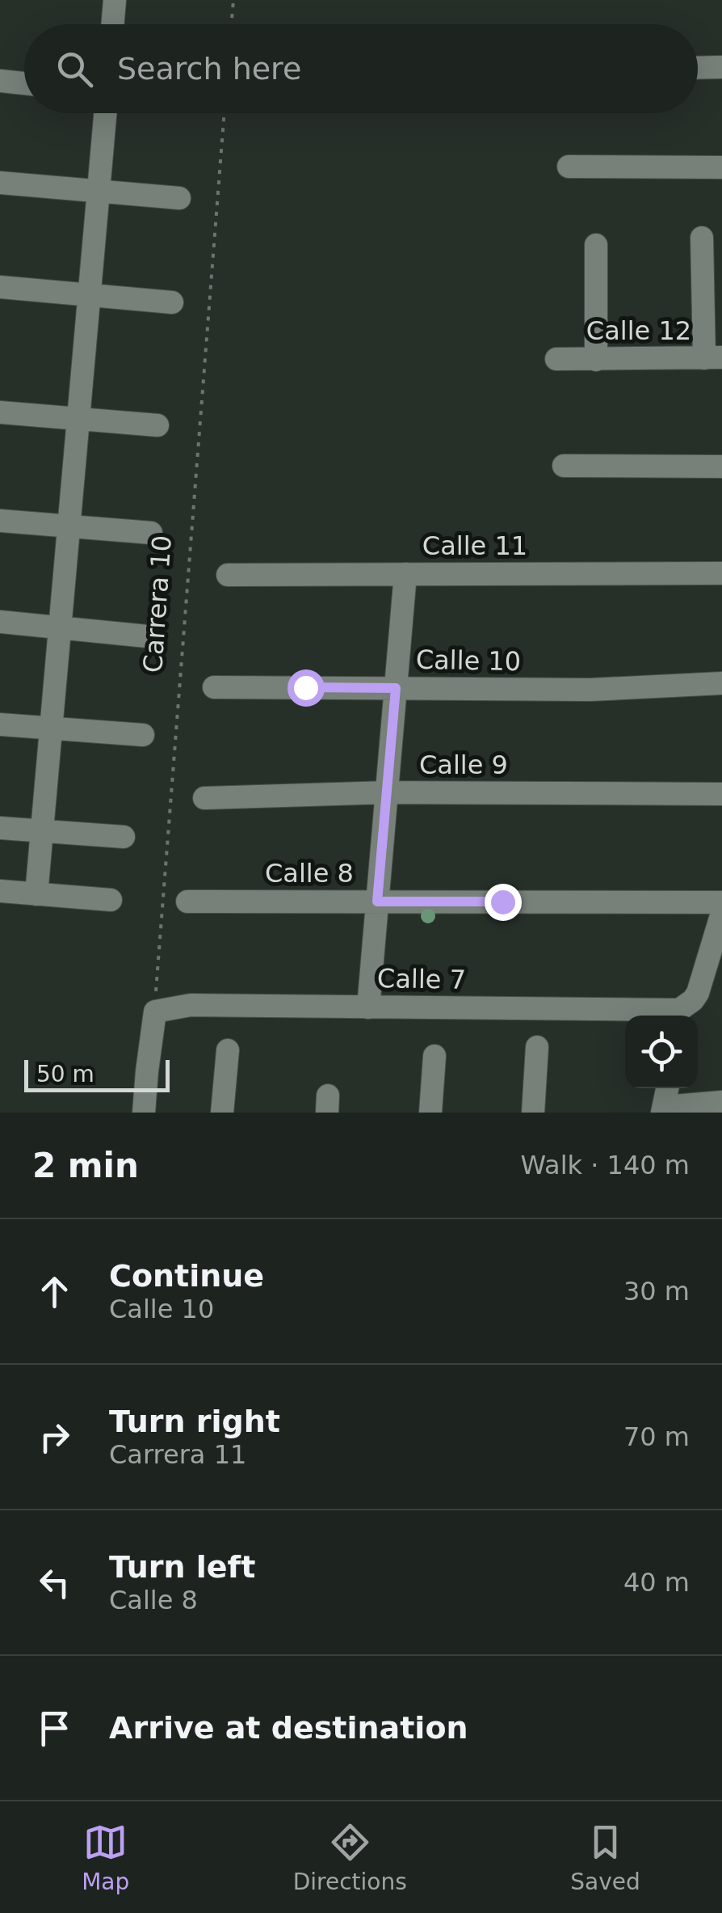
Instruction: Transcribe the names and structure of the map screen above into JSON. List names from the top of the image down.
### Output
{
  "streets": {
    "street": [
      "Calle 12",
      "Calle 11",
      "Calle 10",
      "Calle 9",
      "Calle 8",
      "Calle 7"
    ],
    "path": ["Carrera 10"]
  },
  "crossings": [
    ["Carrera 10", "Calle 7"]
  ],
  "scale_bar": "50 m",
  "page": {
    "search": "Search here",
    "scale": "50 m",
    "heading": ["2 min", "Walk · 140 m"],
    "list": [
      ["Continue", "Calle 10", "30 m"],
      ["Turn right", "Carrera 11", "70 m"],
      ["Turn left", "Calle 8", "40 m"],
      "Arrive at destination"
    ],
    "nav": ["Map", "Directions", "Saved"]
  }
}
